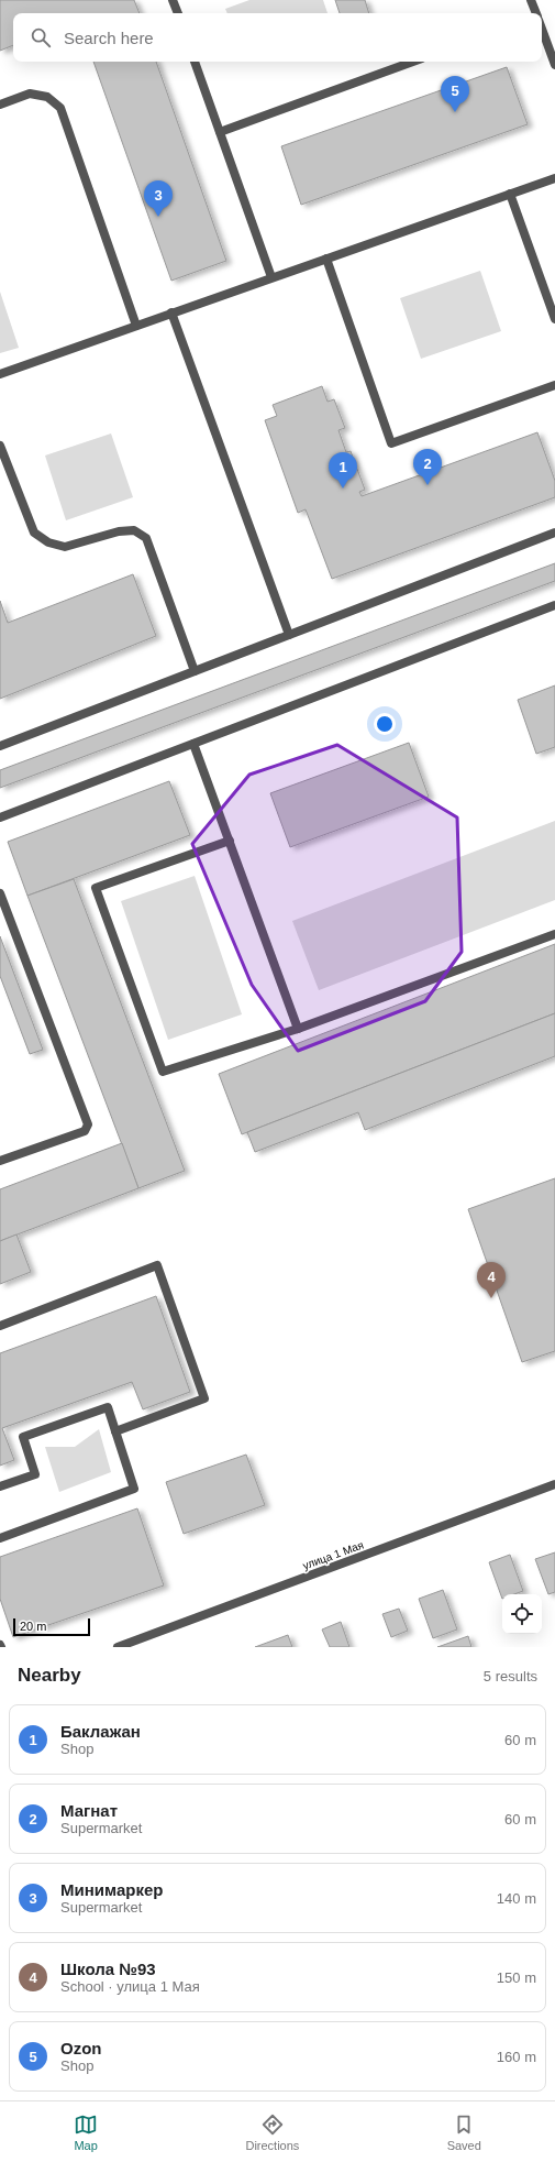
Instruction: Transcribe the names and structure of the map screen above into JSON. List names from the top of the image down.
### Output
{
  "streets": {
    "street": ["улица 1 Мая"]
  },
  "scale_bar": "20 m",
  "page": {
    "search": "Search here",
    "pins": [
      "5",
      "3",
      "2",
      "1",
      "4"
    ],
    "scale": "20 m",
    "heading": ["Nearby", "5 results"],
    "list": [
      {
        "mark": "1",
        "name": "Баклажан",
        "note": "Shop",
        "value": "60 m"
      },
      {
        "mark": "2",
        "name": "Магнат",
        "note": "Supermarket",
        "value": "60 m"
      },
      {
        "mark": "3",
        "name": "Минимаркер",
        "note": "Supermarket",
        "value": "140 m"
      },
      {
        "mark": "4",
        "name": "Школа №93",
        "note": "School · улица 1 Мая",
        "value": "150 m"
      },
      {
        "mark": "5",
        "name": "Ozon",
        "note": "Shop",
        "value": "160 m"
      }
    ],
    "nav": ["Map", "Directions", "Saved"]
  }
}
